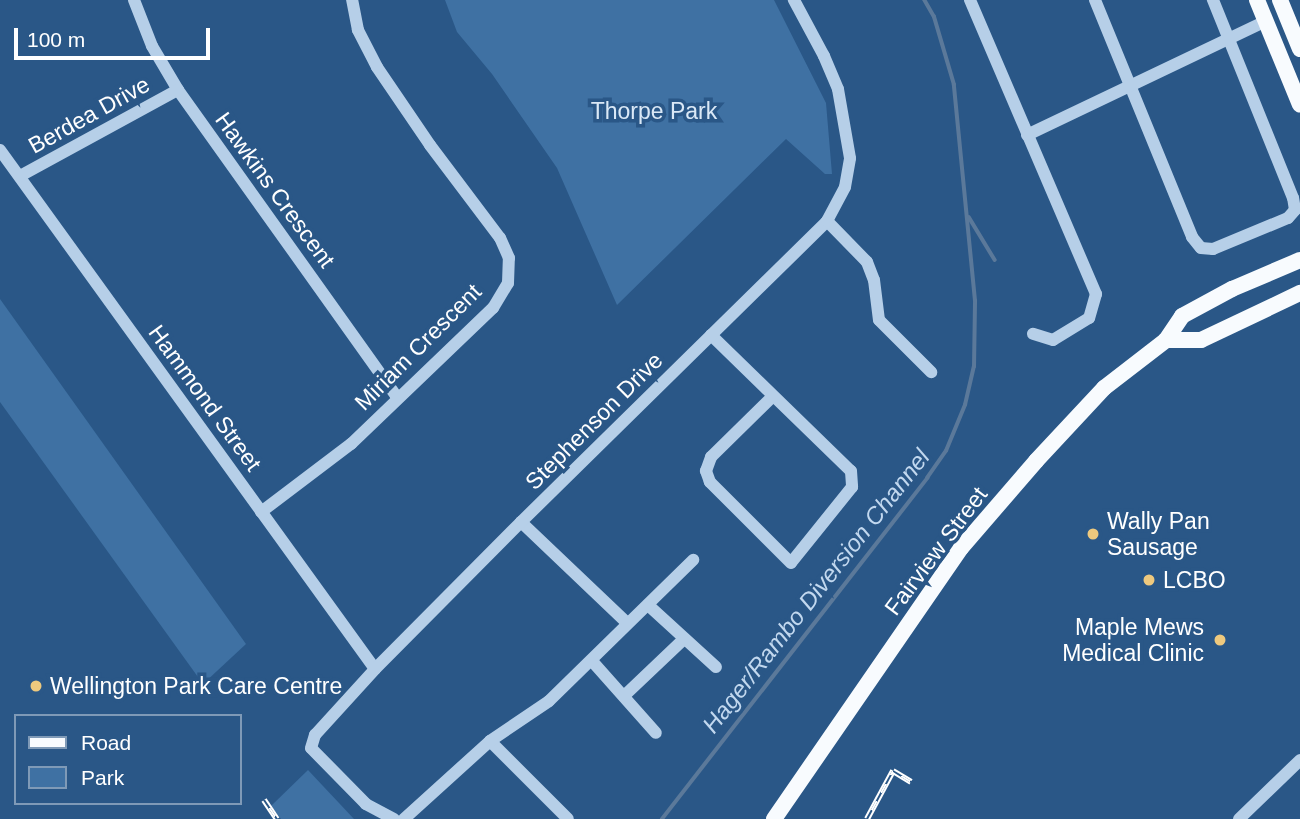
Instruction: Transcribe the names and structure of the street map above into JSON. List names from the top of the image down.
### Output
{
  "streets": {
    "main road": ["Fairview Street"],
    "street": [
      "Berdea Drive",
      "Hawkins Crescent",
      "Miriam Crescent",
      "Hammond Street",
      "Stephenson Drive"
    ]
  },
  "crossings": [
    ["Berdea Drive", "Hawkins Crescent"],
    ["Berdea Drive", "Hammond Street"],
    ["Hawkins Crescent", "Miriam Crescent"],
    ["Miriam Crescent", "Hammond Street"],
    ["Hammond Street", "Stephenson Drive"]
  ],
  "water": ["Hager/Rambo Diversion Channel"],
  "parks": ["Thorpe Park"],
  "places": [
    "Wally Pan Sausage",
    "LCBO",
    "Maple Mews Medical Clinic",
    "Wellington Park Care Centre"
  ],
  "legend": ["Road", "Park"],
  "scale_bar": "100 m"
}
